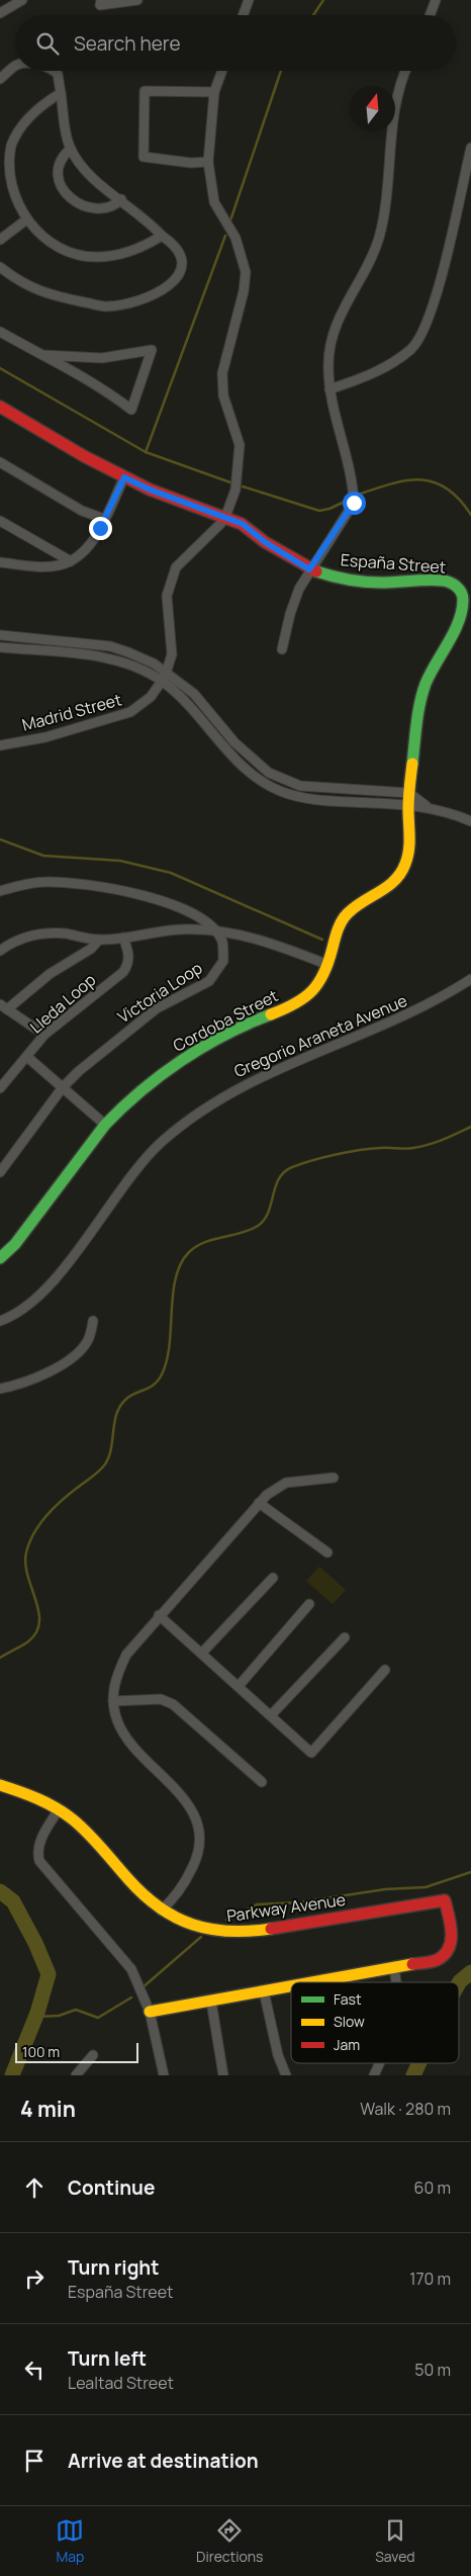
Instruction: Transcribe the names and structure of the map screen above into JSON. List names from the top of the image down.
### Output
{
  "streets": {
    "street": [
      "España Street",
      "Madrid Street",
      "Victoria Loop",
      "Lleda Loop",
      "Cordoba Street",
      "Gregorio Araneta Avenue",
      "Parkway Avenue"
    ]
  },
  "crossings": [
    ["España Street", "Madrid Street"],
    ["España Street", "Cordoba Street"]
  ],
  "legend": ["Fast", "Slow", "Jam"],
  "scale_bar": "100 m",
  "north": "top",
  "page": {
    "search": "Search here",
    "scale": "100 m",
    "heading": ["4 min", "Walk · 280 m"],
    "list": [
      ["Continue", "60 m"],
      ["Turn right", "España Street", "170 m"],
      ["Turn left", "Lealtad Street", "50 m"],
      "Arrive at destination"
    ],
    "nav": ["Map", "Directions", "Saved"]
  }
}
